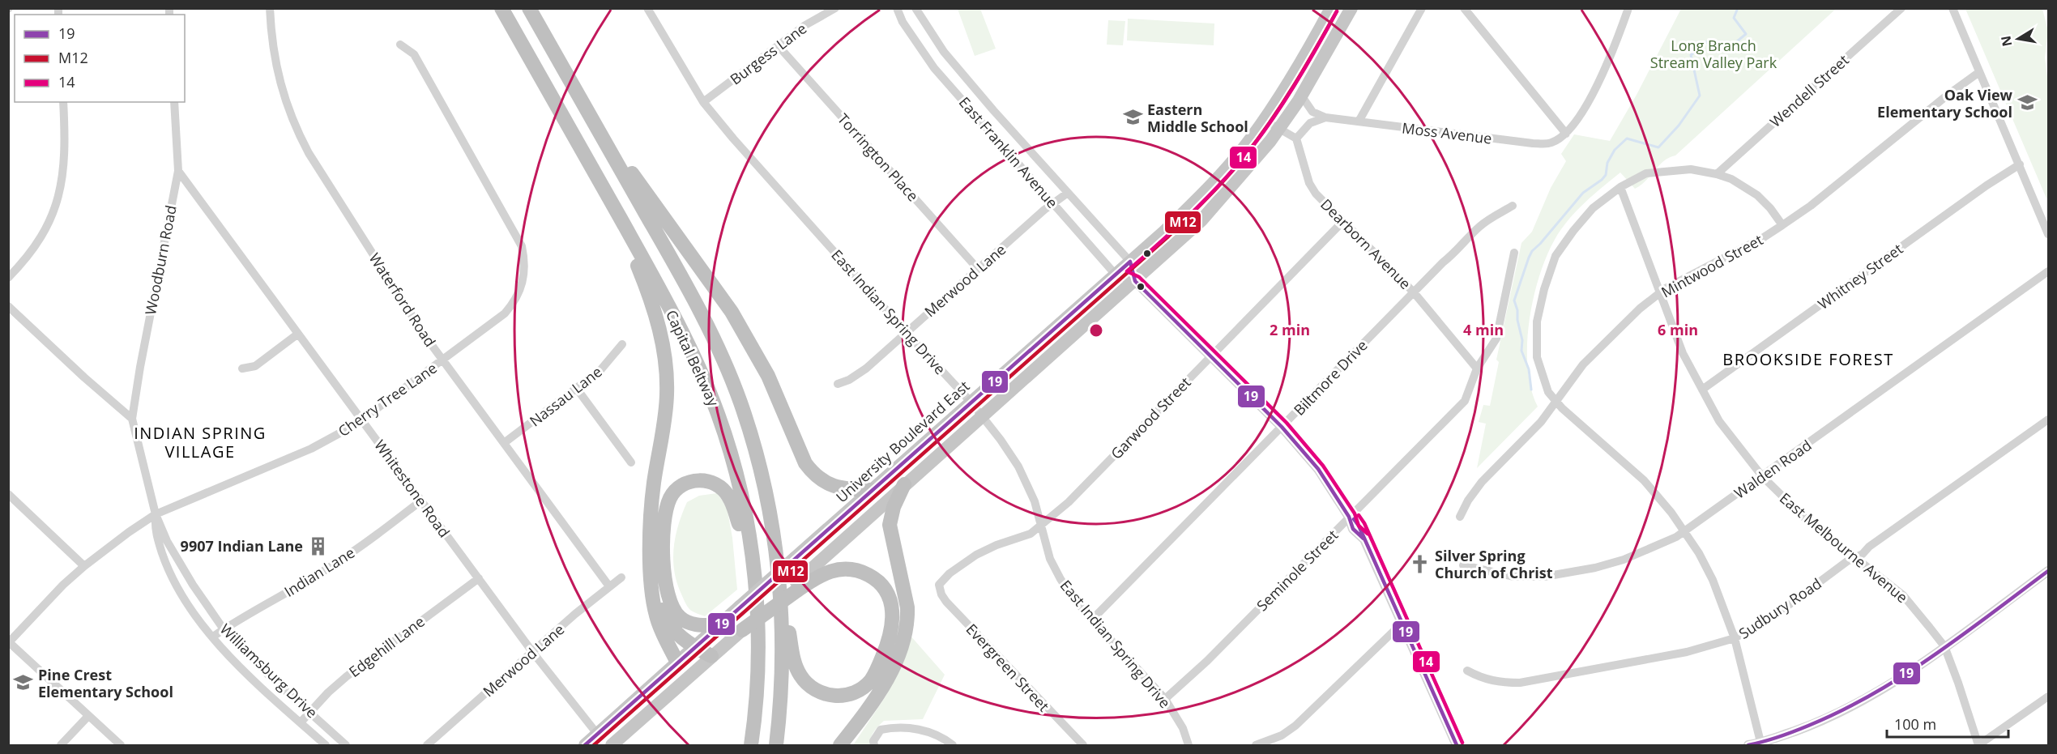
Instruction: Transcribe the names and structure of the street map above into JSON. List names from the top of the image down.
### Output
{
  "streets": {
    "highway": ["Capital Beltway"],
    "main road": ["University Boulevard East"],
    "street": [
      "Burgess Lane",
      "Wendell Street",
      "Moss Avenue",
      "East Franklin Avenue",
      "Torrington Place",
      "Dearborn Avenue",
      "Woodburn Road",
      "Mintwood Street",
      "Whitney Street",
      "Merwood Lane",
      "Waterford Road",
      "East Indian Spring Drive",
      "Biltmore Drive",
      "Nassau Lane",
      "Cherry Tree Lane",
      "Garwood Street",
      "Walden Road",
      "Whitestone Road",
      "East Melbourne Avenue",
      "Seminole Street",
      "Indian Lane",
      "Sudbury Road",
      "Edgehill Lane",
      "Evergreen Street",
      "Williamsburg Drive"
    ]
  },
  "crossings": [
    ["Burgess Lane", "Torrington Place"],
    ["Burgess Lane", "East Indian Spring Drive"],
    ["East Franklin Avenue", "Merwood Lane"],
    ["East Franklin Avenue", "Biltmore Drive"],
    ["East Franklin Avenue", "Garwood Street"],
    ["East Franklin Avenue", "University Boulevard East"],
    ["East Franklin Avenue", "Seminole Street"],
    ["Torrington Place", "Merwood Lane"],
    ["Dearborn Avenue", "Biltmore Drive"],
    ["Dearborn Avenue", "Garwood Street"],
    ["Dearborn Avenue", "Seminole Street"],
    ["Woodburn Road", "Whitestone Road"],
    ["Woodburn Road", "Williamsburg Drive"],
    ["Mintwood Street", "East Melbourne Avenue"],
    ["Whitney Street", "East Melbourne Avenue"],
    ["Merwood Lane", "Waterford Road"],
    ["Merwood Lane", "East Indian Spring Drive"],
    ["Merwood Lane", "Whitestone Road"],
    ["Waterford Road", "Nassau Lane"],
    ["Waterford Road", "Cherry Tree Lane"],
    ["East Indian Spring Drive", "Biltmore Drive"],
    ["East Indian Spring Drive", "Garwood Street"],
    ["East Indian Spring Drive", "University Boulevard East"],
    ["East Indian Spring Drive", "Seminole Street"],
    ["Cherry Tree Lane", "Whitestone Road"],
    ["Cherry Tree Lane", "Williamsburg Drive"],
    ["Garwood Street", "Evergreen Street"],
    ["University Boulevard East", "Whitestone Road"],
    ["Walden Road", "East Melbourne Avenue"],
    ["Whitestone Road", "Indian Lane"],
    ["Whitestone Road", "Edgehill Lane"],
    ["East Melbourne Avenue", "Sudbury Road"],
    ["Indian Lane", "Williamsburg Drive"],
    ["Edgehill Lane", "Williamsburg Drive"]
  ],
  "districts": ["BROOKSIDE FOREST", "INDIAN SPRING VILLAGE"],
  "parks": ["Long Branch Stream Valley Park"],
  "places": {
    "school or university": ["Oak View Elementary School", "Eastern Middle School", "Pine Crest Elementary School"],
    "building": ["9907 Indian Lane"],
    "church": ["Silver Spring Church of Christ"]
  },
  "lines": ["transit line M12", "transit line 14", "transit line 19"],
  "legend": ["19", "M12", "14"],
  "scale_bar": "100 m",
  "north": "left",
  "rings": ["2 min", "4 min", "6 min"]
}
